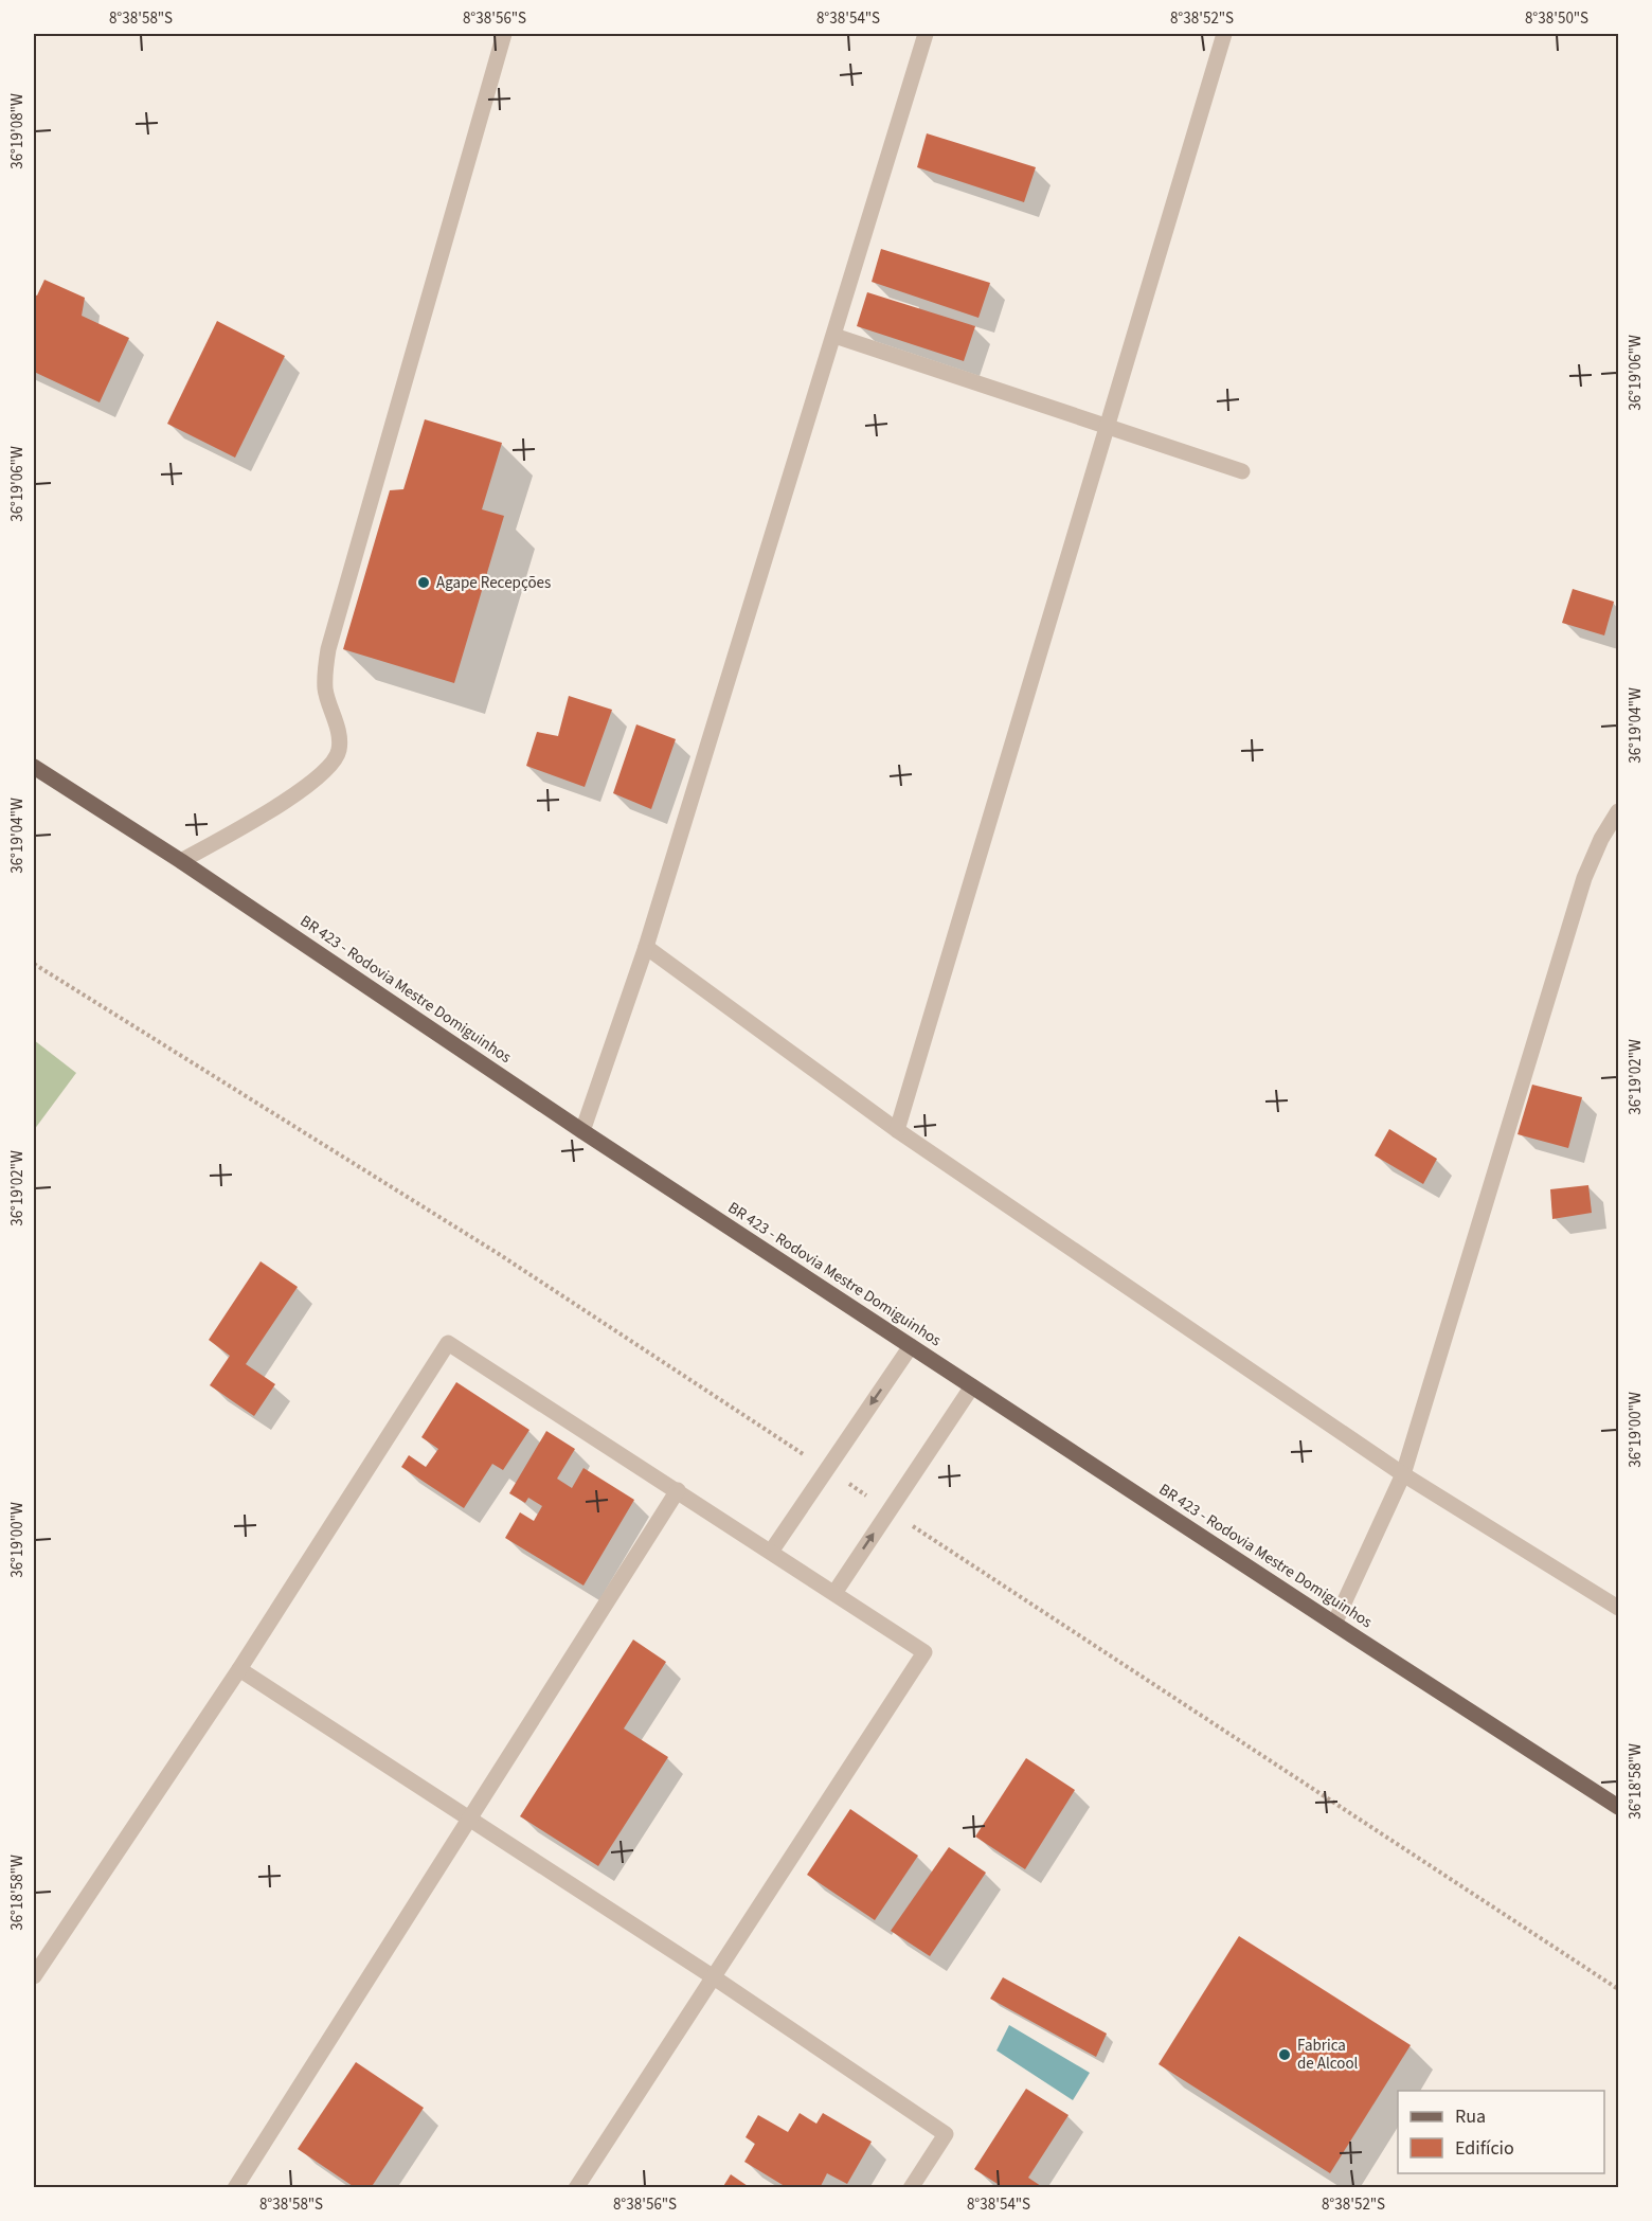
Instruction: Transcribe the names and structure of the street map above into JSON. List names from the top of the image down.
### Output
{
  "streets": {
    "main road": ["BR 423 - Rodovia Mestre Domiguinhos"]
  },
  "places": ["Agape Recepções", "Fabrica de Alcool"],
  "legend": ["Rua", "Edifício"],
  "coordinates": [
    "8°38'58\"S",
    "8°38'56\"S",
    "8°38'54\"S",
    "8°38'52\"S",
    "8°38'50\"S",
    "36°19'08\"W",
    "36°19'06\"W",
    "36°19'04\"W",
    "36°19'02\"W",
    "36°19'00\"W",
    "36°18'58\"W"
  ]
}
